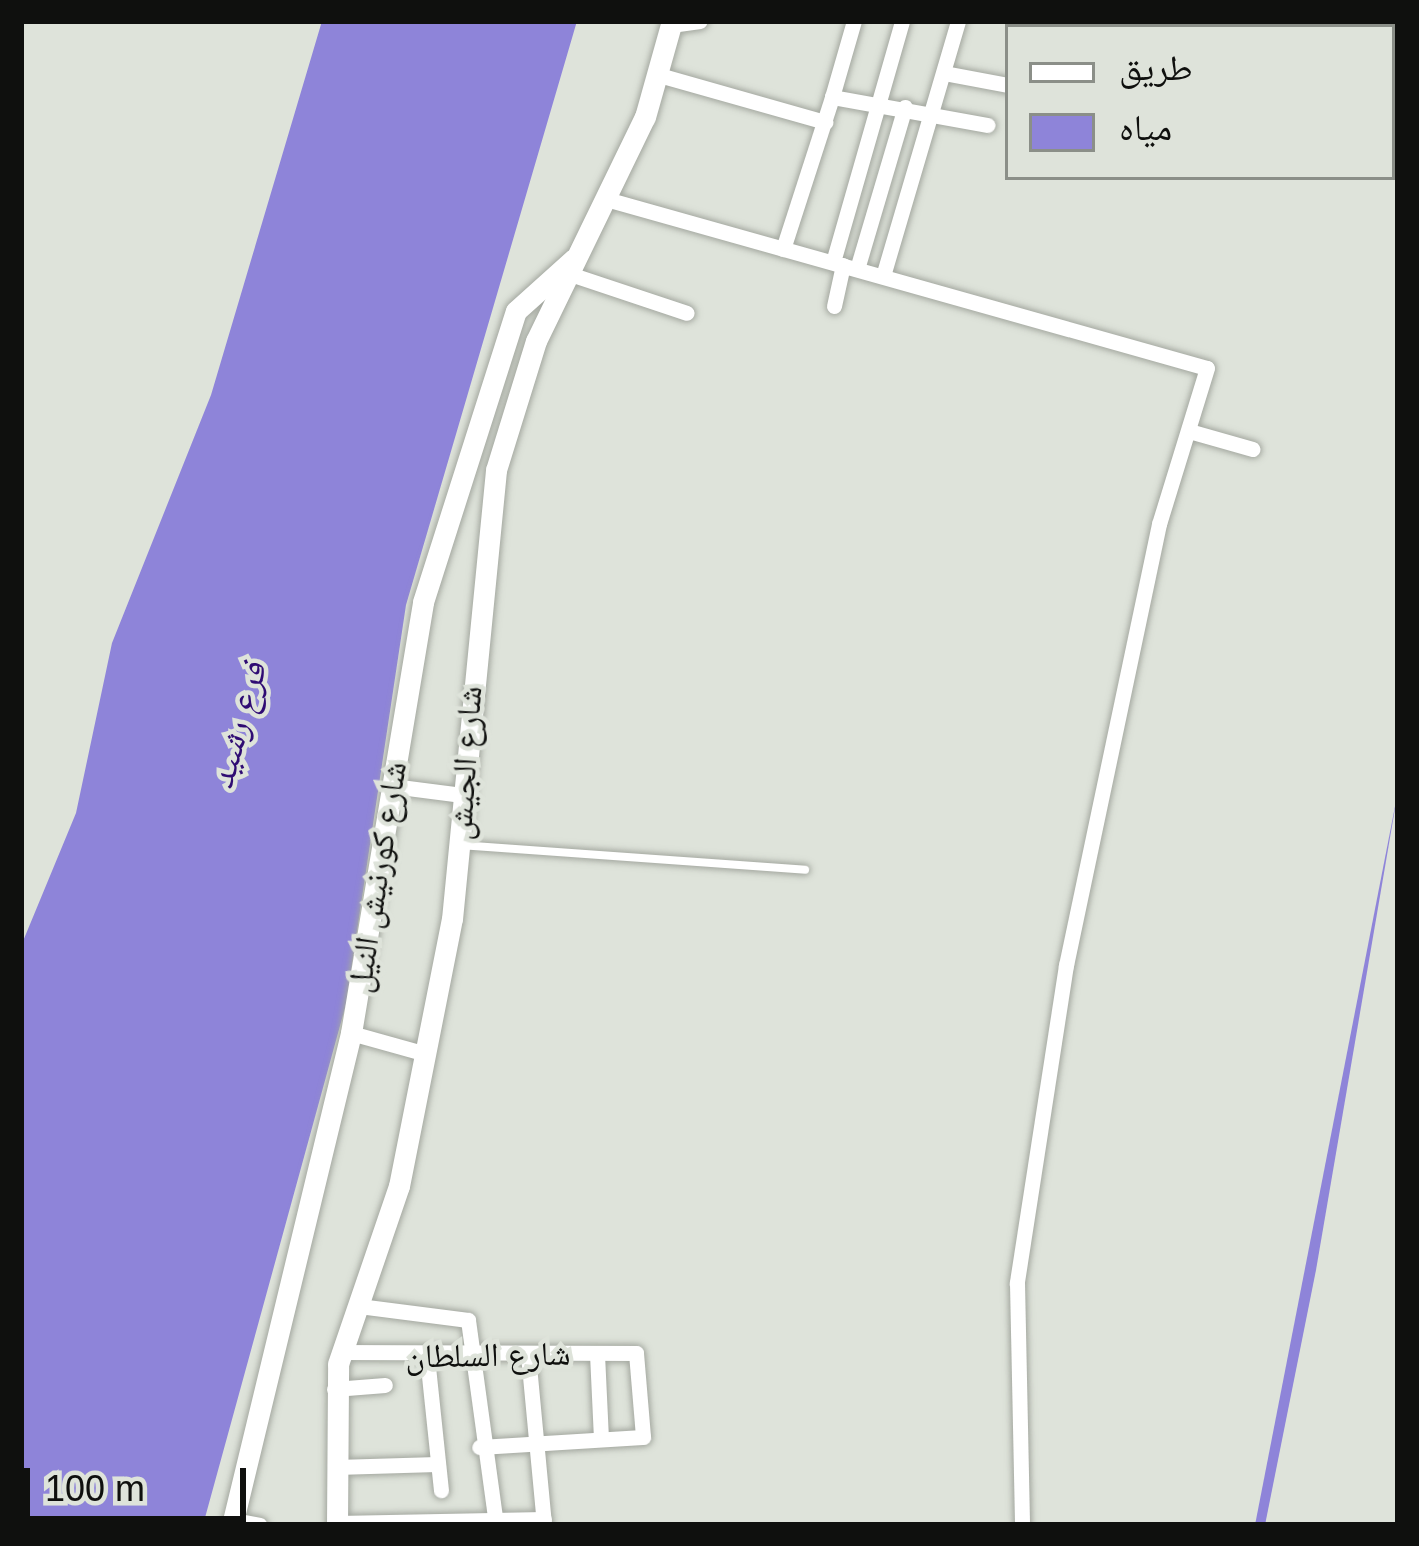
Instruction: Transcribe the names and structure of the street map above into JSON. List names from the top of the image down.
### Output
{
  "streets": {
    "main road": ["شارع الجيش", "شارع كورنيش النيل"],
    "street": ["شارع السلطان"]
  },
  "crossings": [
    ["شارع الجيش", "شارع كورنيش النيل"],
    ["شارع الجيش", "شارع السلطان"]
  ],
  "water": ["فرع رشيد"],
  "legend": ["طريق", "مياه"],
  "scale_bar": "100 m"
}
